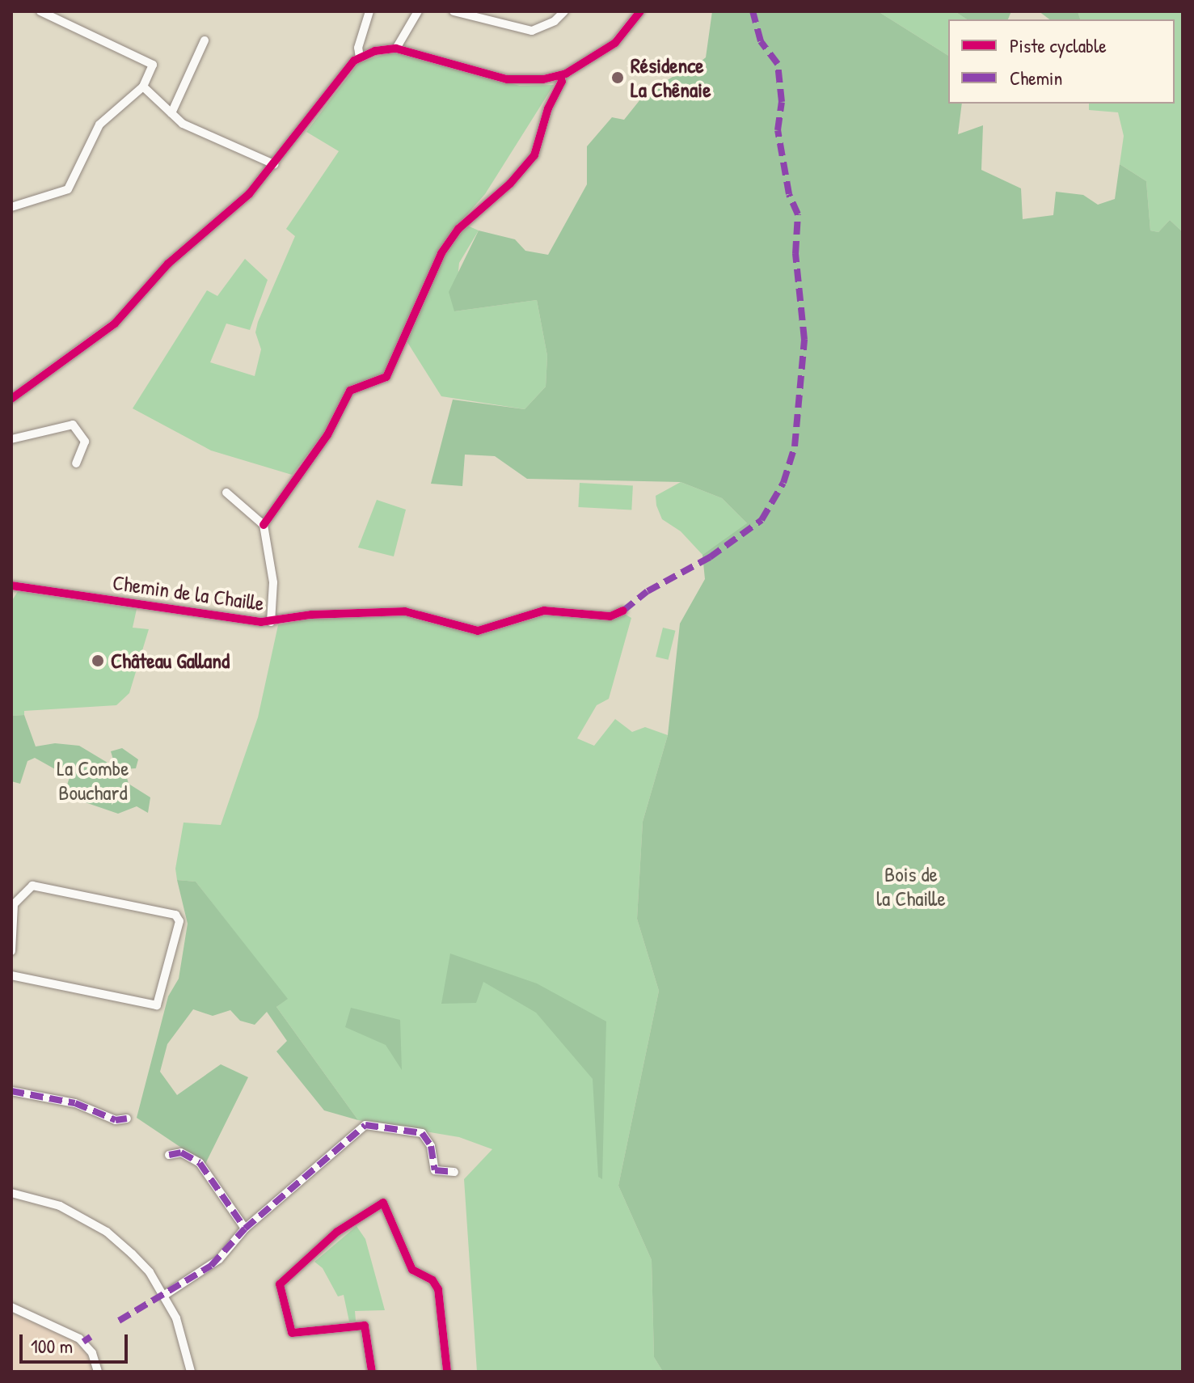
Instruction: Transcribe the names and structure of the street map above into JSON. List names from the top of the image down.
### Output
{
  "streets": {
    "street": ["Chemin de la Chaille"]
  },
  "parks": ["La Combe Bouchard", "Bois de la Chaille"],
  "places": ["Résidence La Chênaie", "Château Galland"],
  "legend": ["Piste cyclable", "Chemin"],
  "scale_bar": "100 m"
}
